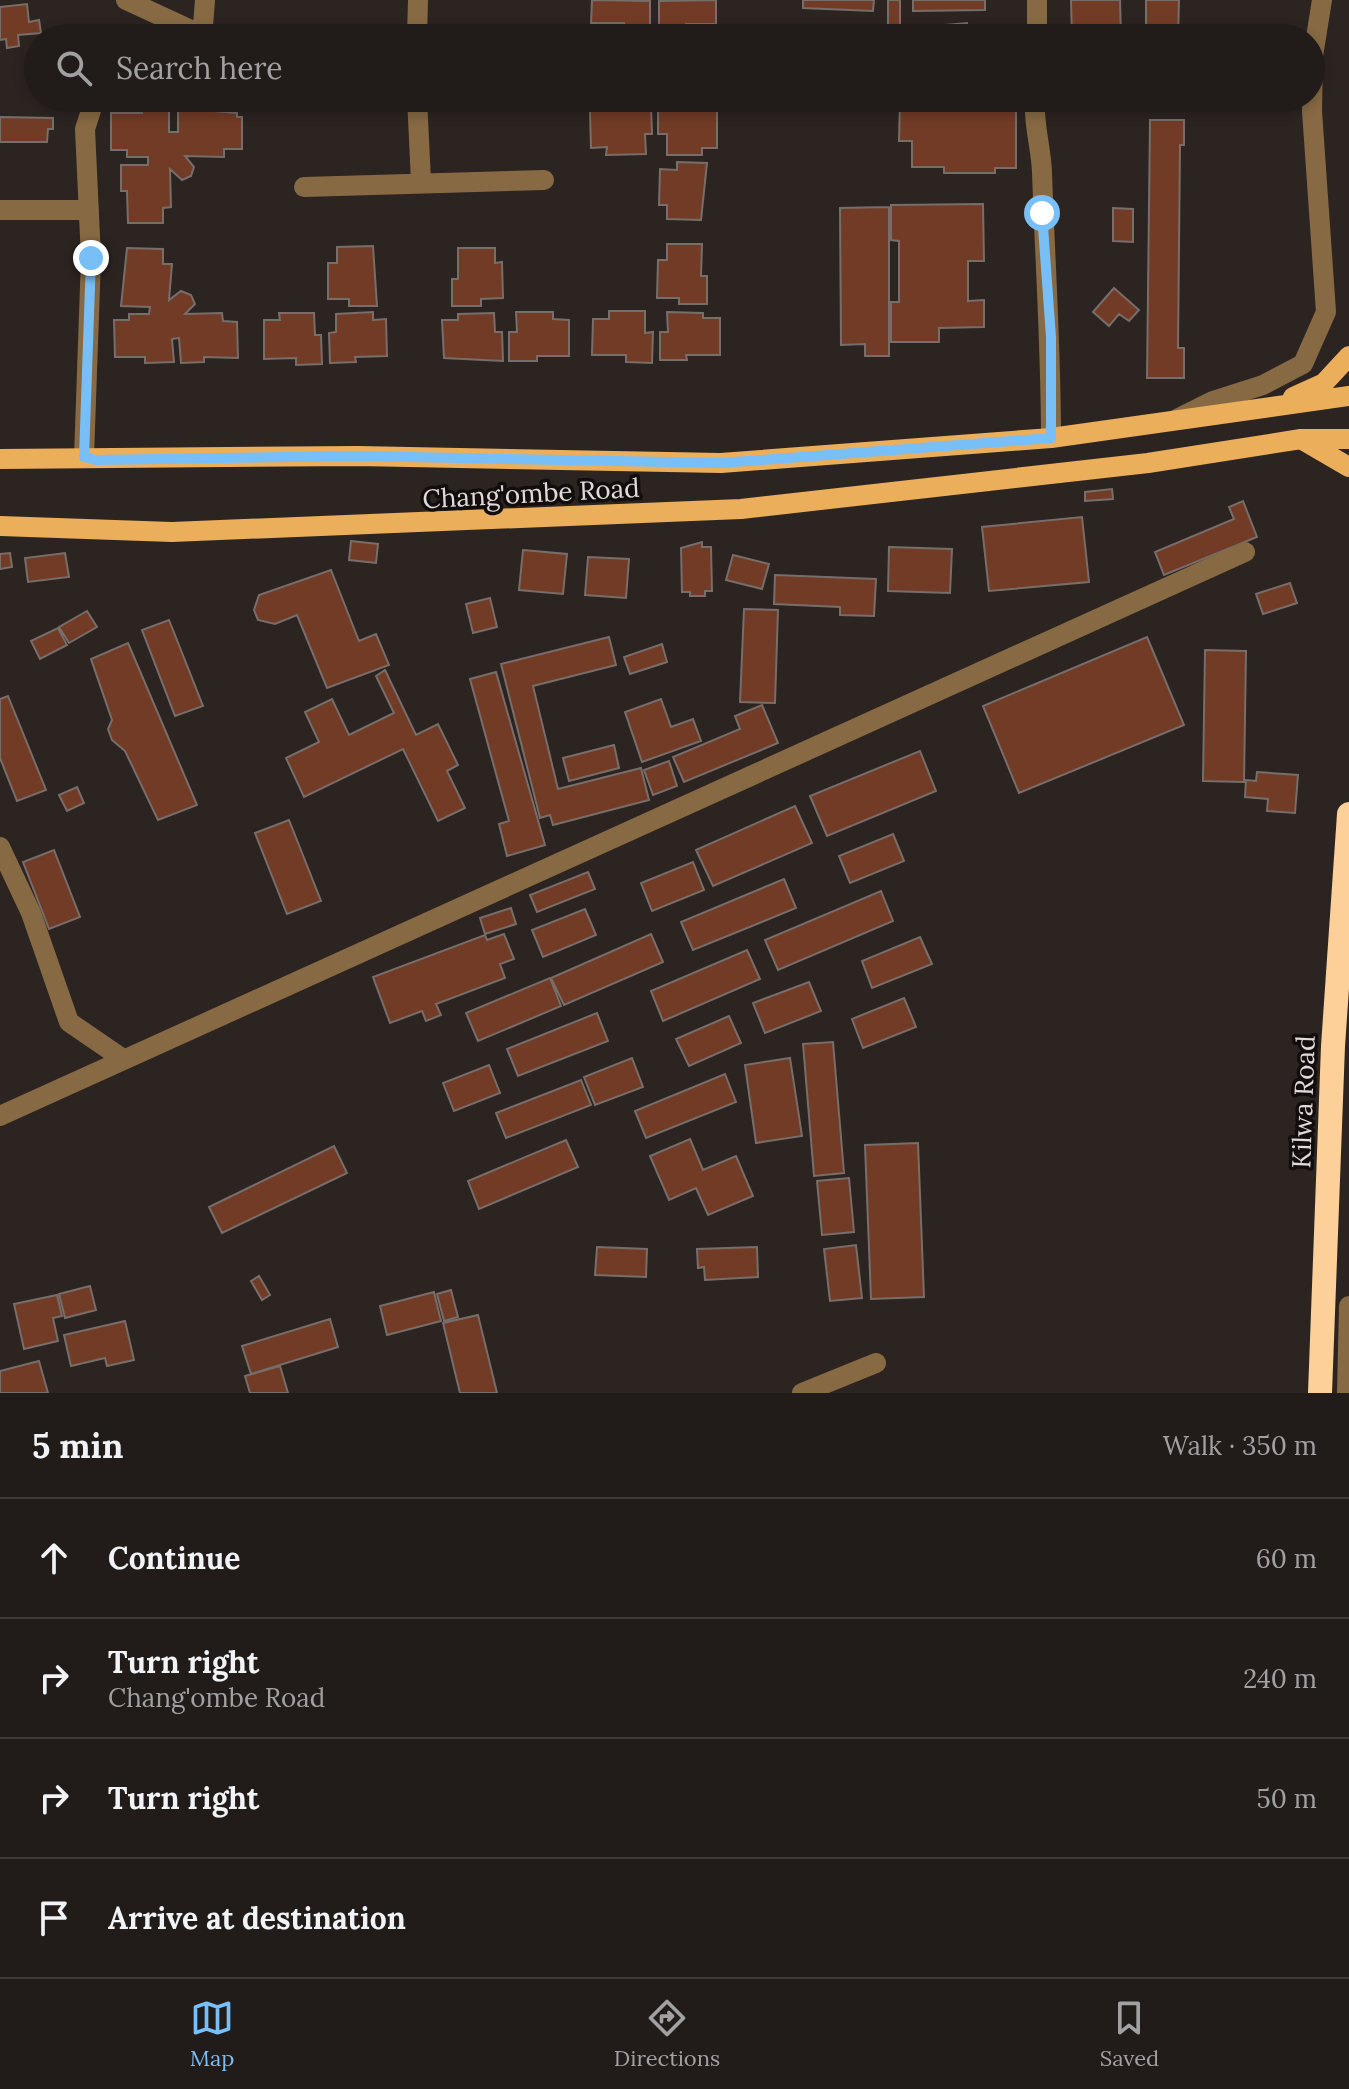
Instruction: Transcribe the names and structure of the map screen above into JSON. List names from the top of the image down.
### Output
{
  "streets": {
    "highway": ["Kilwa Road"],
    "main road": ["Chang'ombe Road"]
  },
  "page": {
    "search": "Search here",
    "heading": ["5 min", "Walk · 350 m"],
    "list": [
      ["Continue", "60 m"],
      ["Turn right", "Chang'ombe Road", "240 m"],
      ["Turn right", "50 m"],
      "Arrive at destination"
    ],
    "nav": ["Map", "Directions", "Saved"]
  }
}
